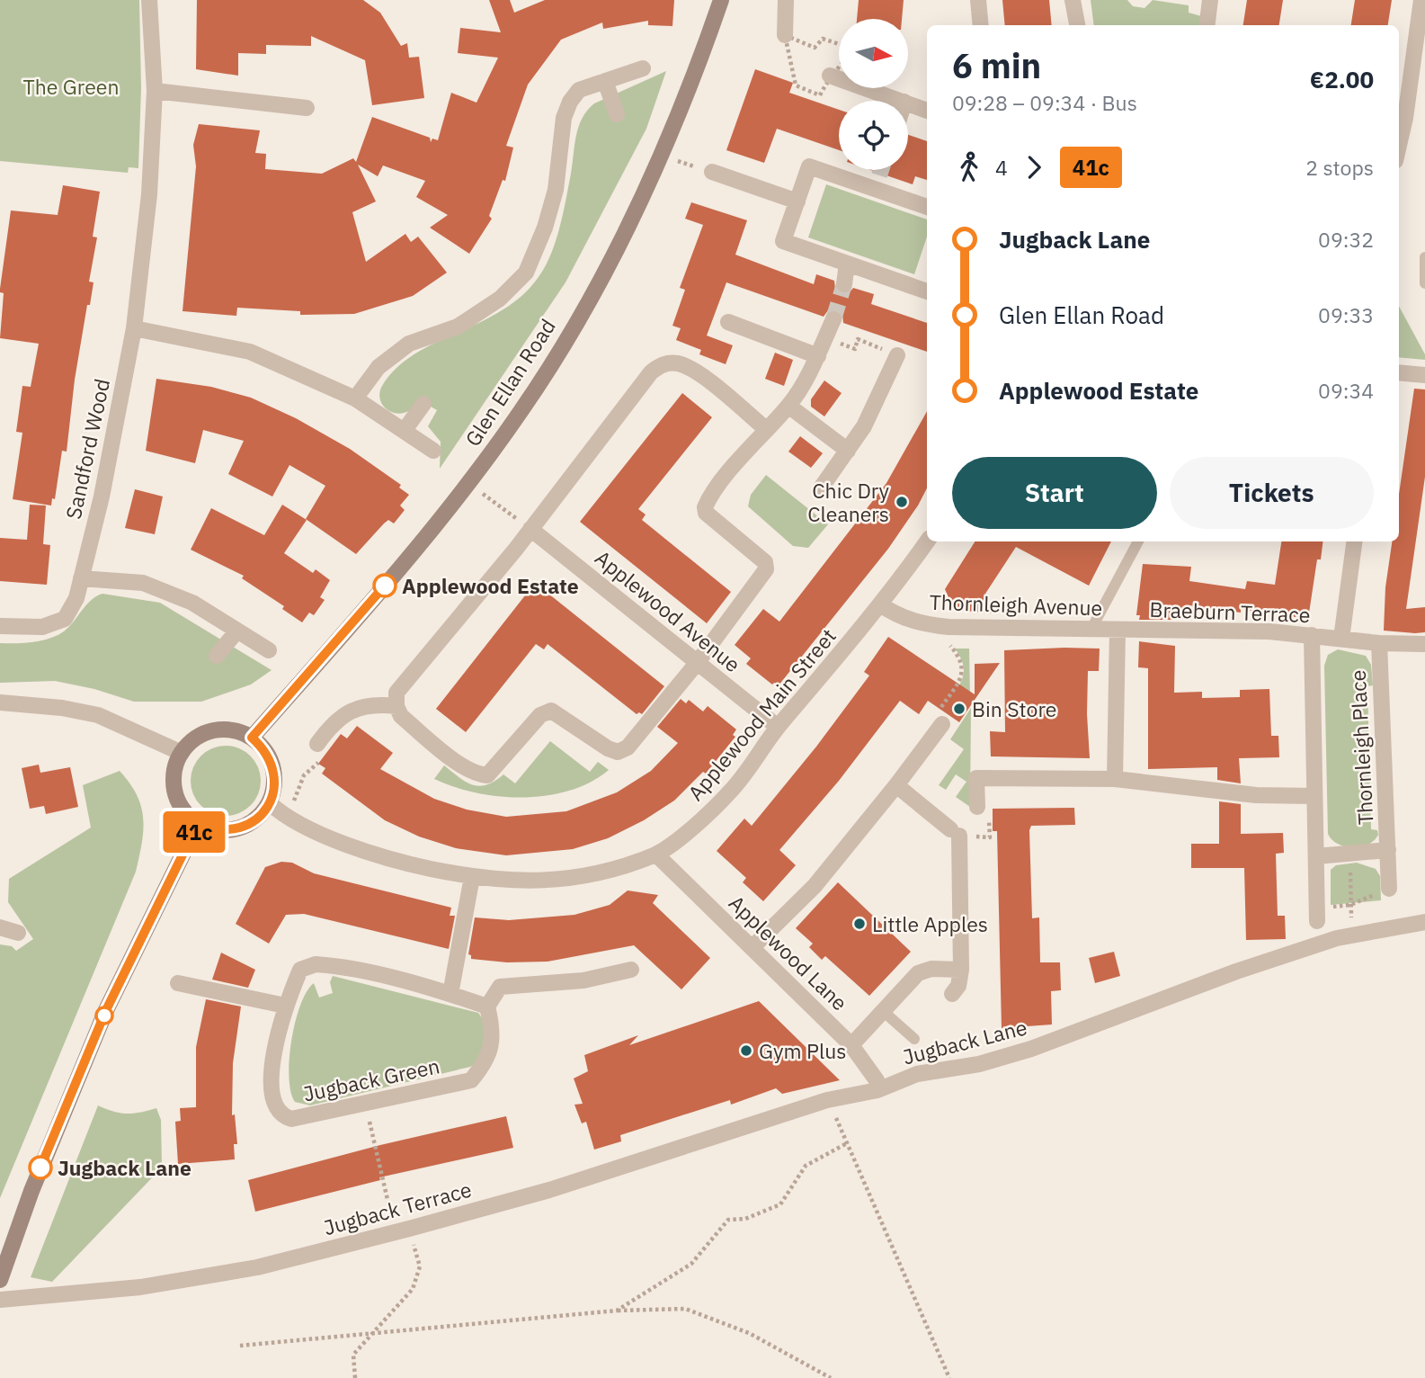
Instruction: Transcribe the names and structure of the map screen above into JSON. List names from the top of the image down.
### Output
{
  "streets": {
    "street": [
      "Glen Ellan Road",
      "Sandford Wood",
      "Thornleigh Avenue",
      "Applewood Avenue",
      "Braeburn Terrace",
      "Applewood Main Street",
      "Thornleigh Place",
      "Applewood Lane",
      "Jugback Lane",
      "Jugback Green",
      "Jugback Terrace"
    ]
  },
  "crossings": [
    ["Glen Ellan Road", "Applewood Main Street"],
    ["Thornleigh Avenue", "Braeburn Terrace"],
    ["Thornleigh Avenue", "Applewood Main Street"],
    ["Applewood Avenue", "Applewood Main Street"],
    ["Applewood Main Street", "Applewood Lane"],
    ["Applewood Lane", "Jugback Lane"],
    ["Jugback Lane", "Jugback Terrace"]
  ],
  "parks": ["The Green"],
  "places": [
    "Chic Dry Cleaners",
    "Applewood Estate",
    "Bin Store",
    "Little Apples",
    "Gym Plus",
    "Jugback Lane"
  ],
  "lines": ["bus line 41c"],
  "north": "right",
  "page": {
    "on_map": "41c",
    "heading": ["6 min", "09:28 – 09:34 · Bus", "€2.00"],
    "legs": ["4", "41c", "2 stops"],
    "list": [
      {
        "name": "Jugback Lane",
        "value": "09:32"
      },
      {
        "name": "Glen Ellan Road",
        "value": "09:33"
      },
      {
        "name": "Applewood Estate",
        "value": "09:34"
      }
    ],
    "buttons": ["Start", "Tickets"]
  }
}
